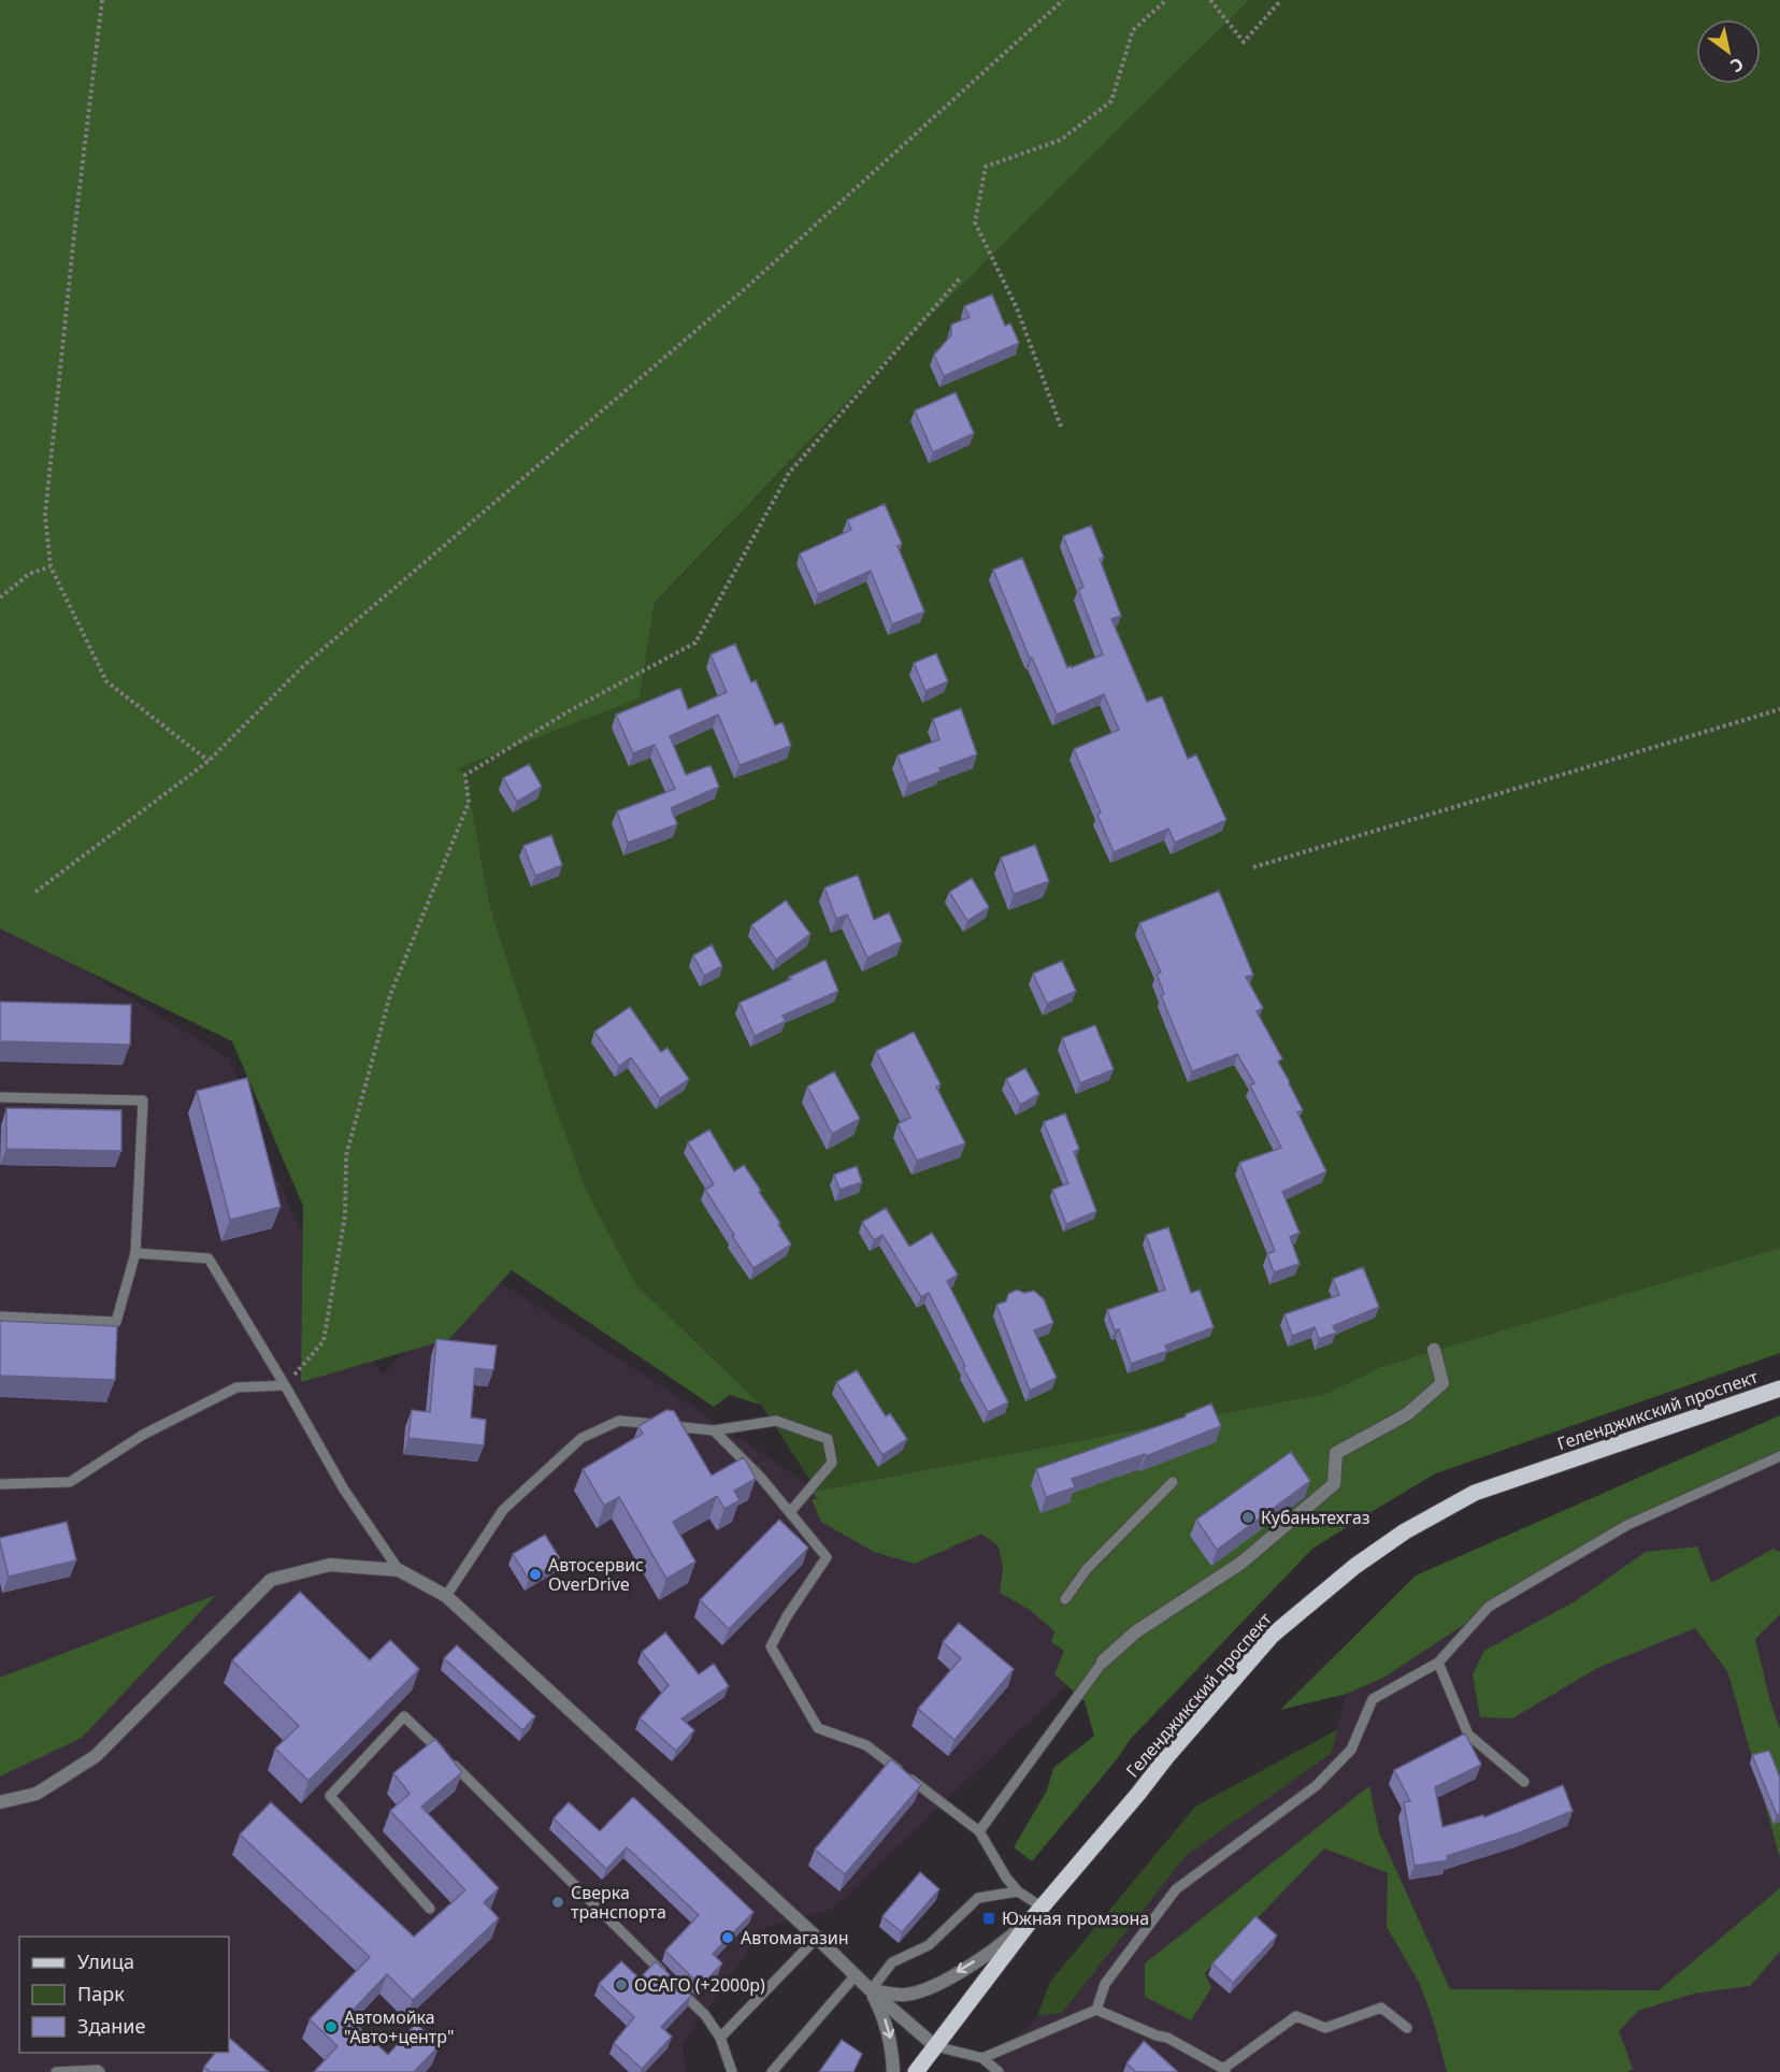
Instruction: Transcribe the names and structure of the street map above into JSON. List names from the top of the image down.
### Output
{
  "streets": {
    "main road": ["Геленджикский проспект"]
  },
  "places": {
    "other": [
      "Кубаньтехгаз",
      "Автосервис OverDrive",
      "Сверка транспорта",
      "Автомагазин",
      "ОСАГО (+2000р)",
      "Автомойка \"Авто+центр\""
    ],
    "transit": ["Южная промзона"]
  },
  "legend": ["Улица", "Парк", "Здание"],
  "north": "bottom right"
}
